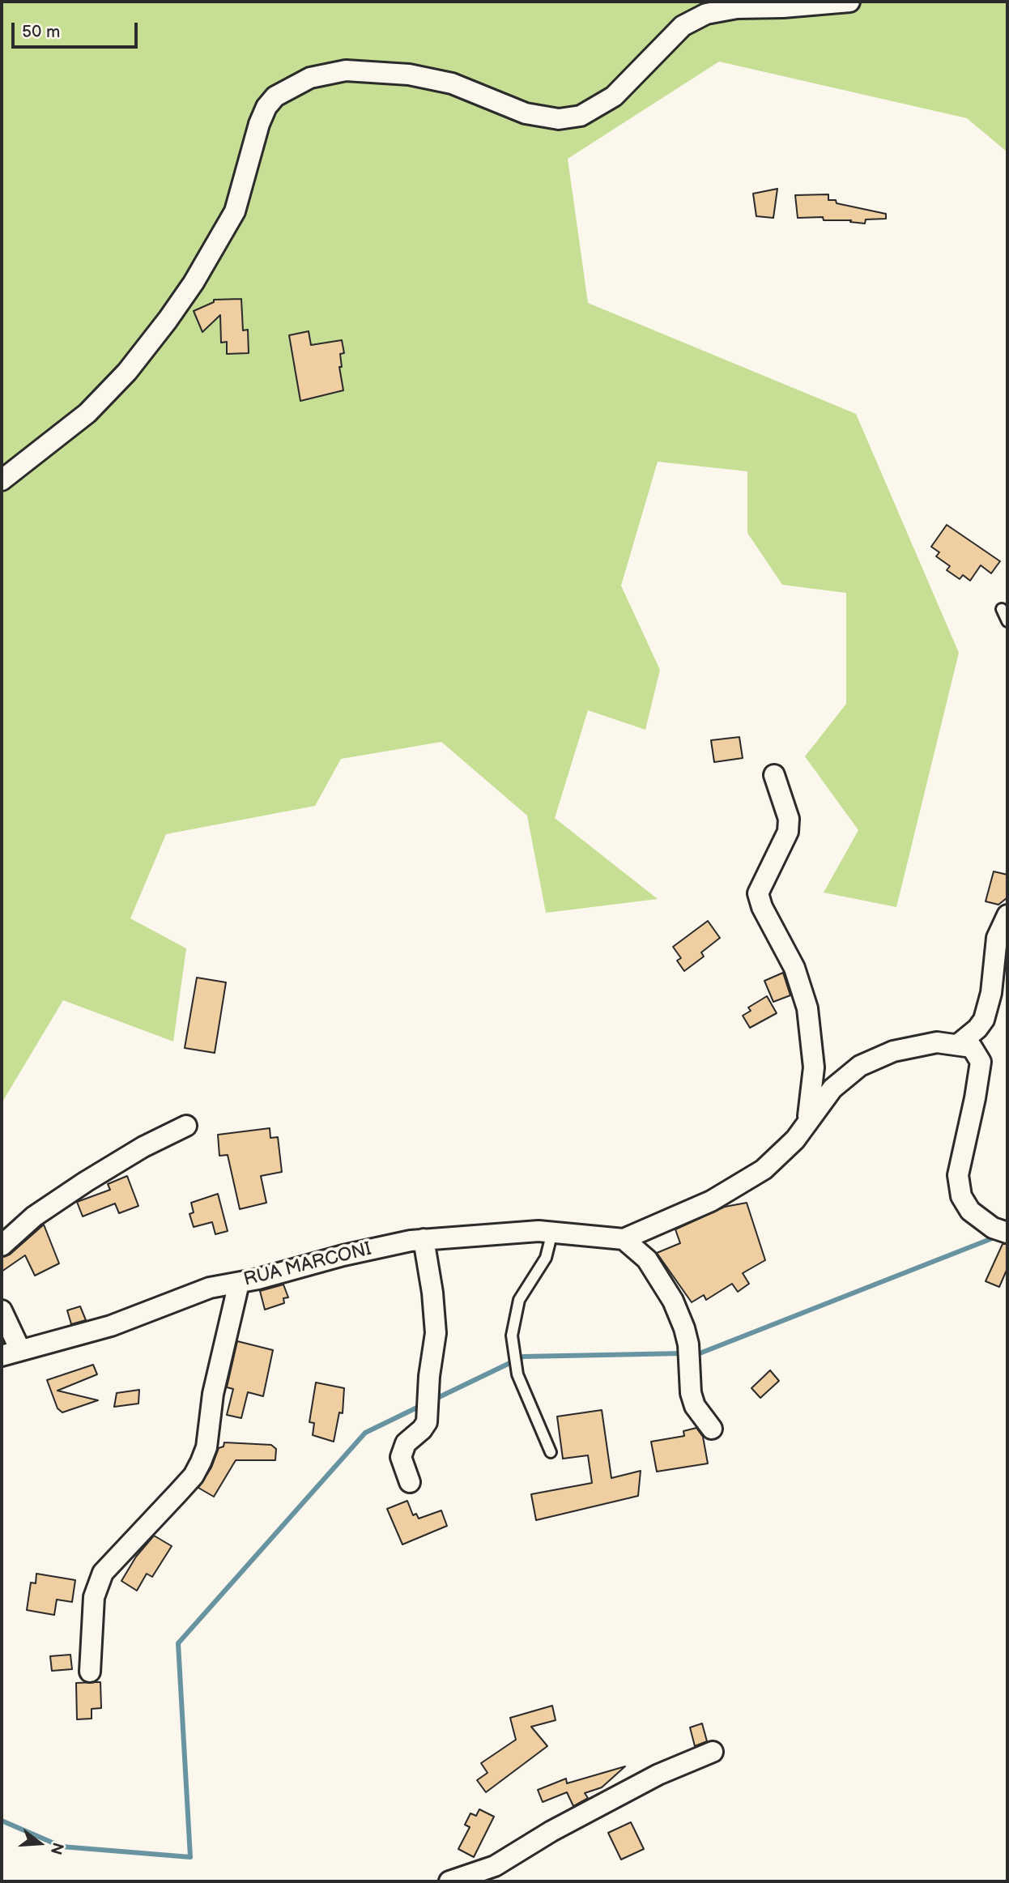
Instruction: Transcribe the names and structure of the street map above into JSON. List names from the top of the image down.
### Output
{
  "streets": {
    "street": ["RUA MARCONI"]
  },
  "scale_bar": "50 m",
  "north": "right"
}
